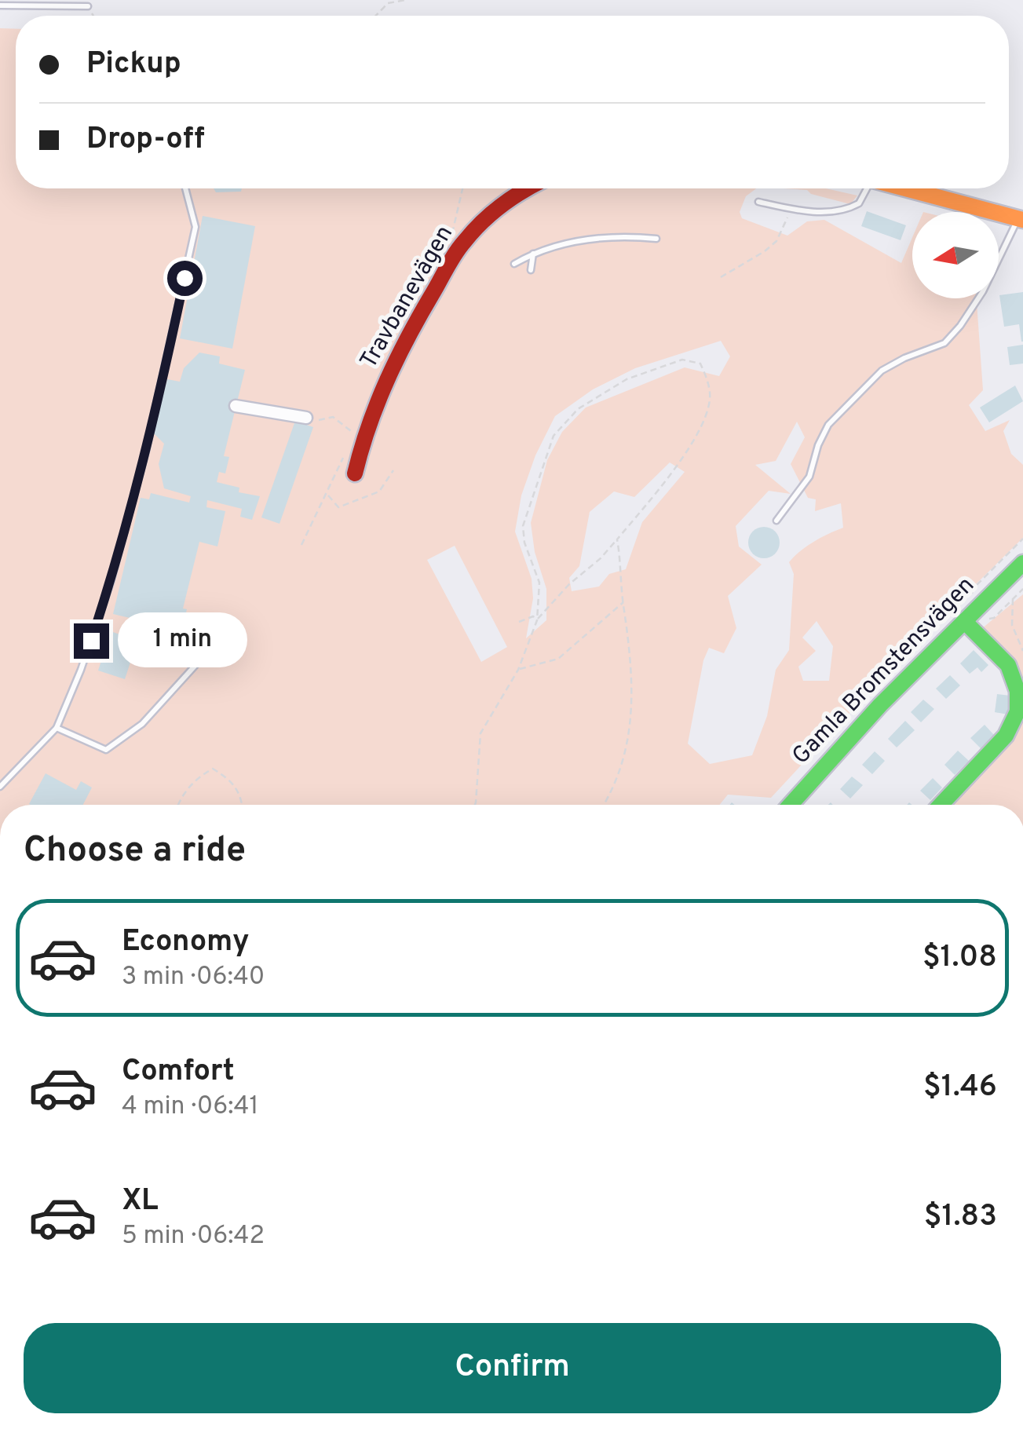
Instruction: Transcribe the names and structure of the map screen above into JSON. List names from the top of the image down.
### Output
{
  "streets": {
    "street": ["Travbanevägen", "Gamla Bromstensvägen"]
  },
  "north": "left",
  "page": {
    "banner": ["Pickup", "Drop-off"],
    "bubble": "1 min",
    "heading": "Choose a ride",
    "list": [
      {
        "name": "Economy",
        "note": "3 min · 06:40",
        "value": "$1.08"
      },
      {
        "name": "Comfort",
        "note": "4 min · 06:41",
        "value": "$1.46"
      },
      {
        "name": "XL",
        "note": "5 min · 06:42",
        "value": "$1.83"
      }
    ],
    "buttons": "Confirm"
  }
}
